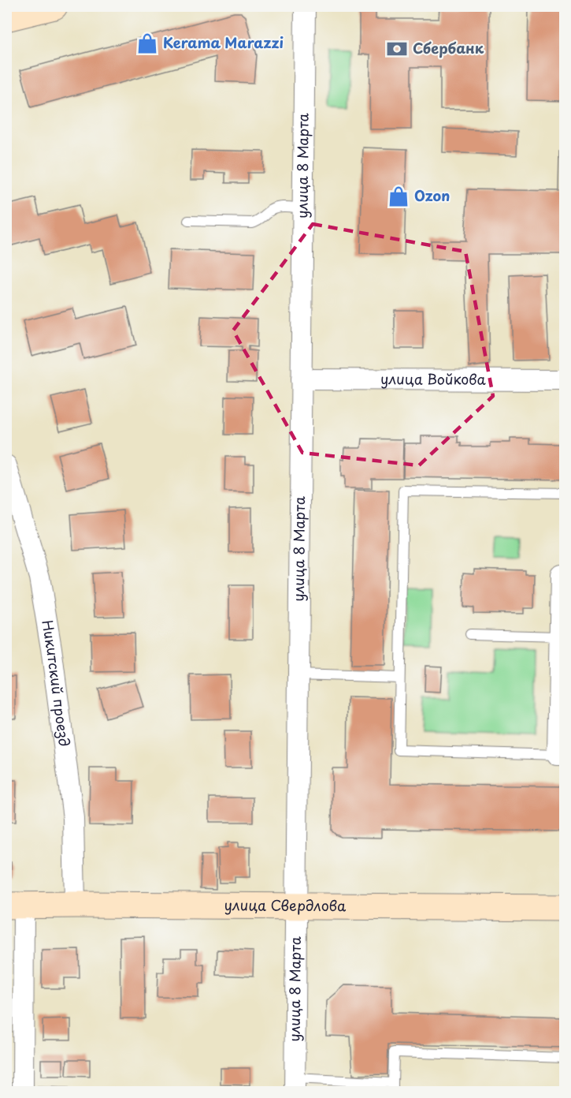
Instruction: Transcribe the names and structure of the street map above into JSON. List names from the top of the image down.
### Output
{
  "streets": {
    "street": [
      "улица 8 Марта",
      "улица Войкова",
      "Никитский проезд",
      "улица Свердлова"
    ]
  },
  "crossings": [
    ["улица 8 Марта", "улица Войкова"],
    ["улица 8 Марта", "улица Свердлова"],
    ["Никитский проезд", "улица Свердлова"]
  ],
  "places": {
    "shop": ["Kerama Marazzi", "Ozon"],
    "bank": ["Сбербанк"]
  }
}
